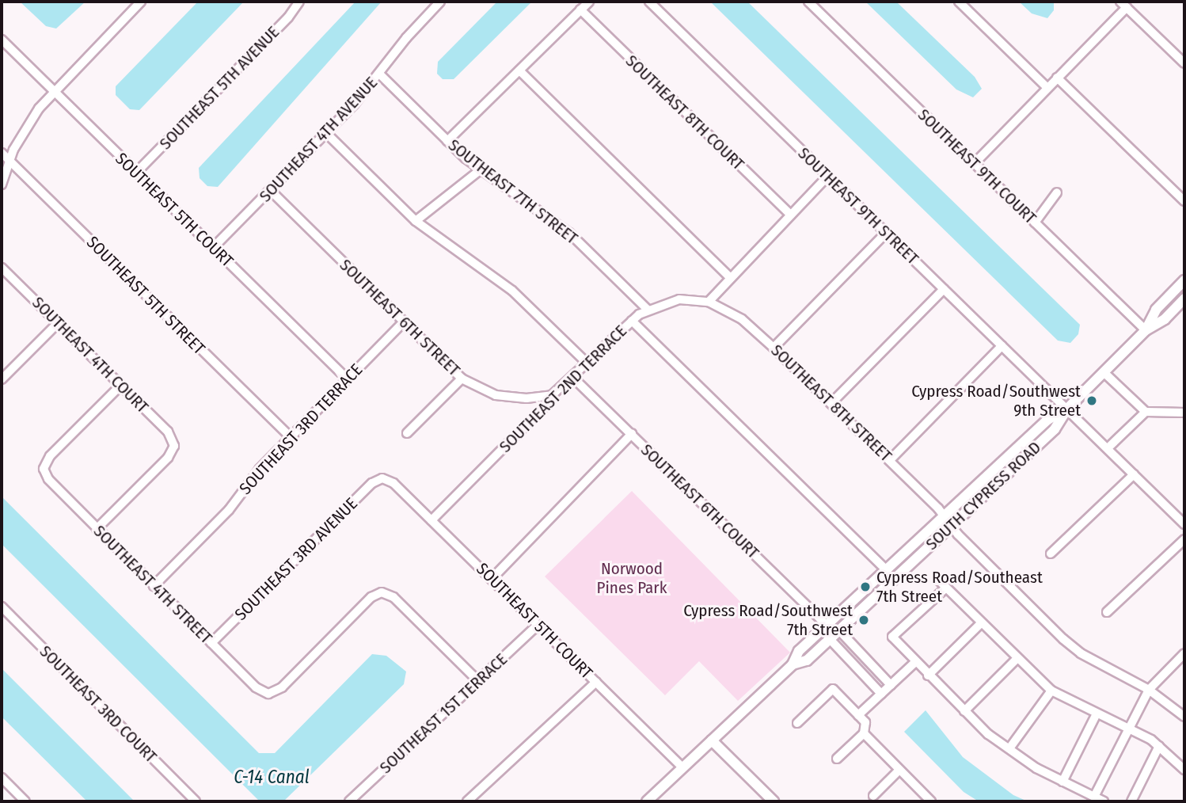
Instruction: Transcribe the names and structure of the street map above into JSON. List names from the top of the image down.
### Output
{
  "streets": {
    "street": [
      "SOUTHEAST 5TH AVENUE",
      "SOUTHEAST 8TH COURT",
      "SOUTHEAST 4TH AVENUE",
      "SOUTHEAST 9TH COURT",
      "SOUTHEAST 7TH STREET",
      "SOUTHEAST 9TH STREET",
      "SOUTHEAST 5TH COURT",
      "SOUTHEAST 5TH STREET",
      "SOUTHEAST 6TH STREET",
      "SOUTHEAST 4TH COURT",
      "SOUTHEAST 2ND TERRACE",
      "SOUTHEAST 8TH STREET",
      "SOUTHEAST 3RD TERRACE",
      "SOUTH CYPRESS ROAD",
      "SOUTHEAST 6TH COURT",
      "SOUTHEAST 3RD AVENUE",
      "SOUTHEAST 4TH STREET",
      "SOUTHEAST 3RD COURT",
      "SOUTHEAST 1ST TERRACE"
    ]
  },
  "crossings": [
    ["SOUTHEAST 5TH AVENUE", "SOUTHEAST 5TH COURT"],
    ["SOUTHEAST 4TH AVENUE", "SOUTHEAST 7TH STREET"],
    ["SOUTHEAST 4TH AVENUE", "SOUTHEAST 5TH COURT"],
    ["SOUTHEAST 4TH AVENUE", "SOUTHEAST 6TH STREET"],
    ["SOUTHEAST 9TH COURT", "SOUTH CYPRESS ROAD"],
    ["SOUTHEAST 7TH STREET", "SOUTHEAST 2ND TERRACE"],
    ["SOUTHEAST 9TH STREET", "SOUTH CYPRESS ROAD"],
    ["SOUTHEAST 5TH COURT", "SOUTHEAST 2ND TERRACE"],
    ["SOUTHEAST 5TH COURT", "SOUTHEAST 3RD TERRACE"],
    ["SOUTHEAST 5TH COURT", "SOUTH CYPRESS ROAD"],
    ["SOUTHEAST 5TH COURT", "SOUTHEAST 3RD AVENUE"],
    ["SOUTHEAST 5TH COURT", "SOUTHEAST 1ST TERRACE"],
    ["SOUTHEAST 5TH STREET", "SOUTHEAST 3RD TERRACE"],
    ["SOUTHEAST 6TH STREET", "SOUTHEAST 2ND TERRACE"],
    ["SOUTHEAST 6TH STREET", "SOUTHEAST 3RD TERRACE"],
    ["SOUTHEAST 4TH COURT", "SOUTHEAST 4TH STREET"],
    ["SOUTHEAST 2ND TERRACE", "SOUTHEAST 8TH STREET"],
    ["SOUTHEAST 2ND TERRACE", "SOUTHEAST 6TH COURT"],
    ["SOUTHEAST 8TH STREET", "SOUTH CYPRESS ROAD"],
    ["SOUTHEAST 3RD TERRACE", "SOUTHEAST 4TH STREET"],
    ["SOUTH CYPRESS ROAD", "SOUTHEAST 6TH COURT"],
    ["SOUTHEAST 3RD AVENUE", "SOUTHEAST 4TH STREET"],
    ["SOUTHEAST 4TH STREET", "SOUTHEAST 1ST TERRACE"]
  ],
  "water": ["C-14 Canal"],
  "parks": ["Norwood Pines Park"],
  "places": ["Cypress Road/Southwest 9th Street", "Cypress Road/Southeast 7th Street", "Cypress Road/Southwest 7th Street"]
}
